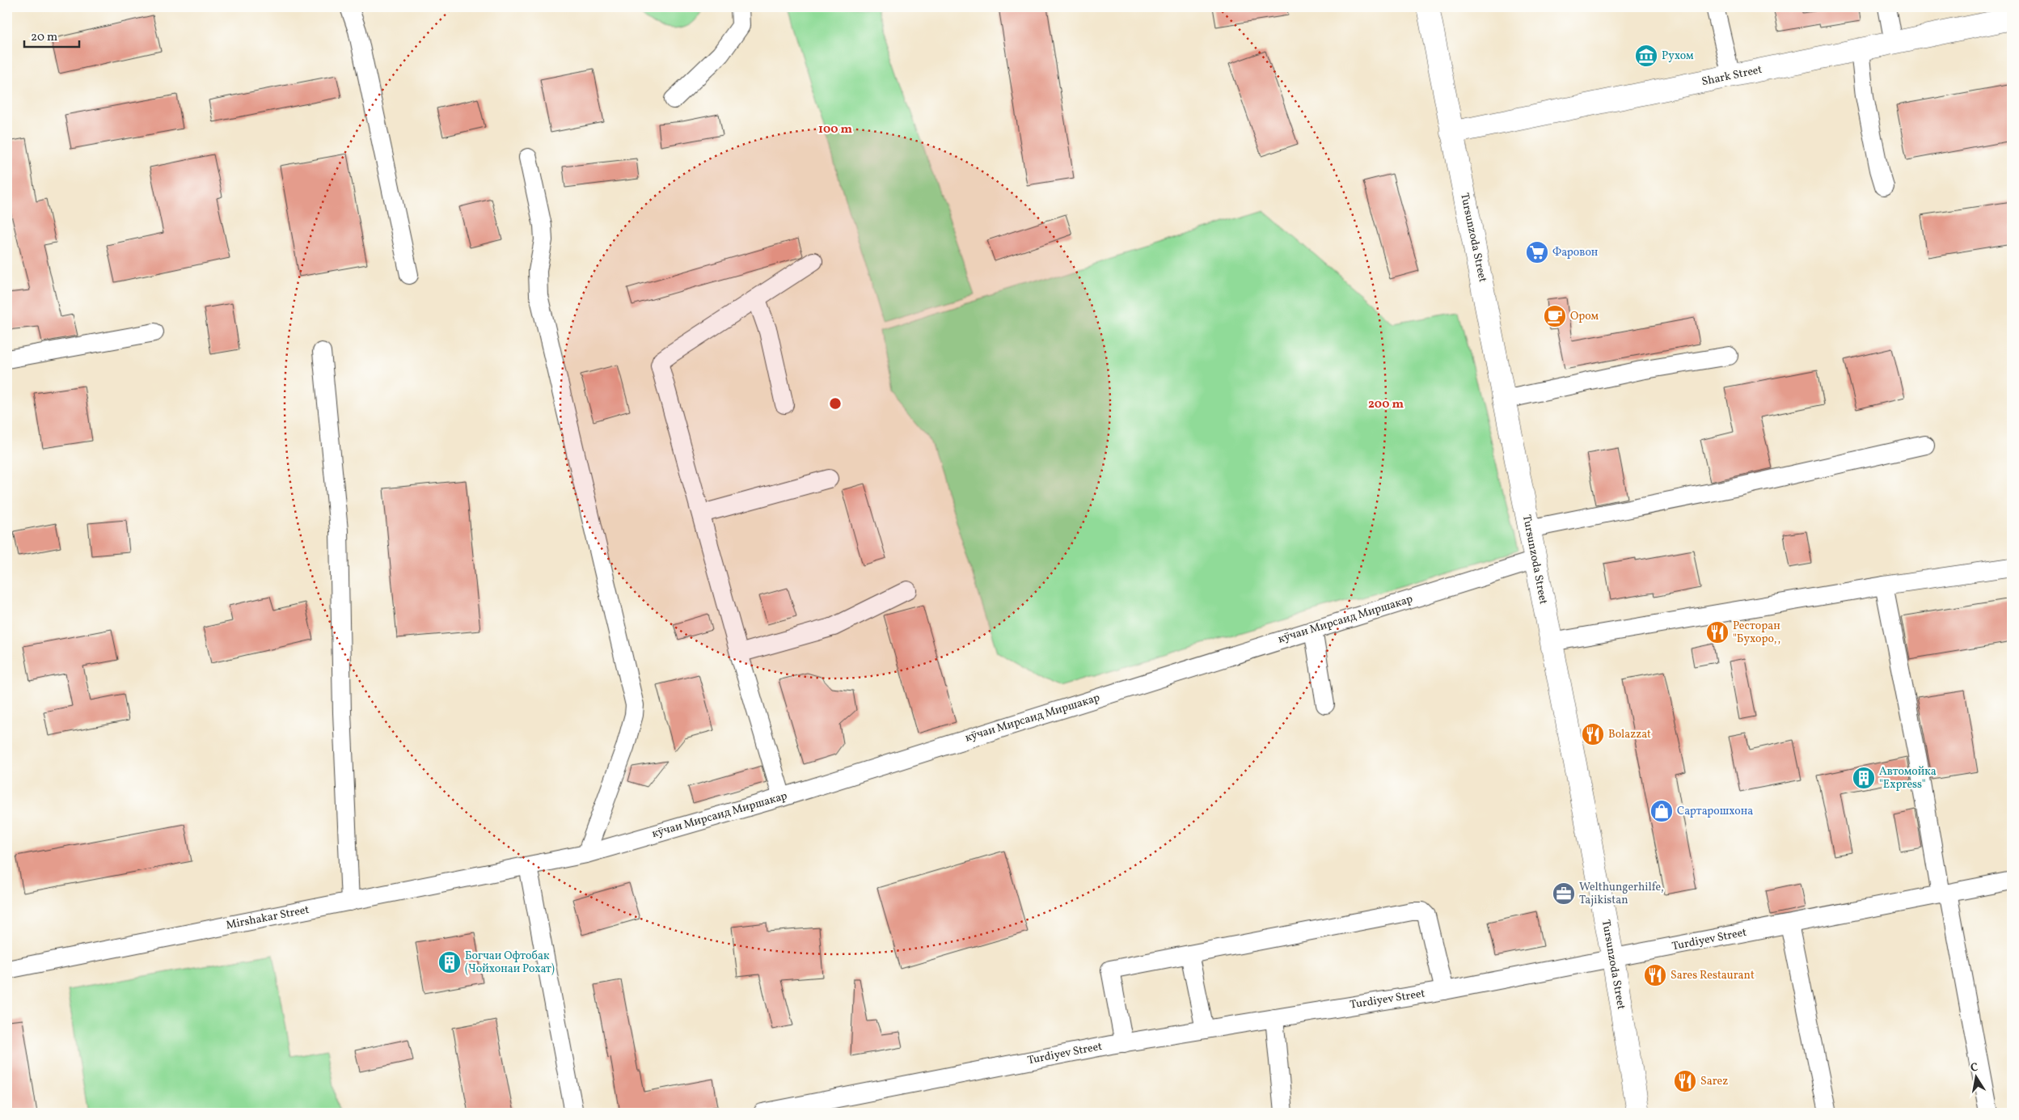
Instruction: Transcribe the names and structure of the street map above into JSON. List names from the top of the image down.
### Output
{
  "streets": {
    "main road": ["Shark Street", "Tursunzoda Street"],
    "street": ["кӯчаи Мирсаид Миршакар", "Mirshakar Street", "Turdiyev Street"]
  },
  "crossings": [
    ["Shark Street", "Tursunzoda Street"],
    ["Tursunzoda Street", "кӯчаи Мирсаид Миршакар"],
    ["Tursunzoda Street", "Turdiyev Street"],
    ["кӯчаи Мирсаид Миршакар", "Mirshakar Street"]
  ],
  "places": {
    "museum": ["Рухом"],
    "supermarket": ["Фаровон"],
    "cafe": ["Ором"],
    "restaurant": [
      "Ресторан \"Бухоро,,",
      "Bolazzat",
      "Sares Restaurant",
      "Sarez"
    ],
    "building": ["Автомойка \"Express\"", "Богчаи Офтобак (Чойхонаи Рохат)"],
    "shop": ["Сартарошхона"],
    "office": ["Welthungerhilfe, Tajikistan"]
  },
  "scale_bar": "20 m",
  "north": "top",
  "rings": ["100 m", "200 m"]
}
